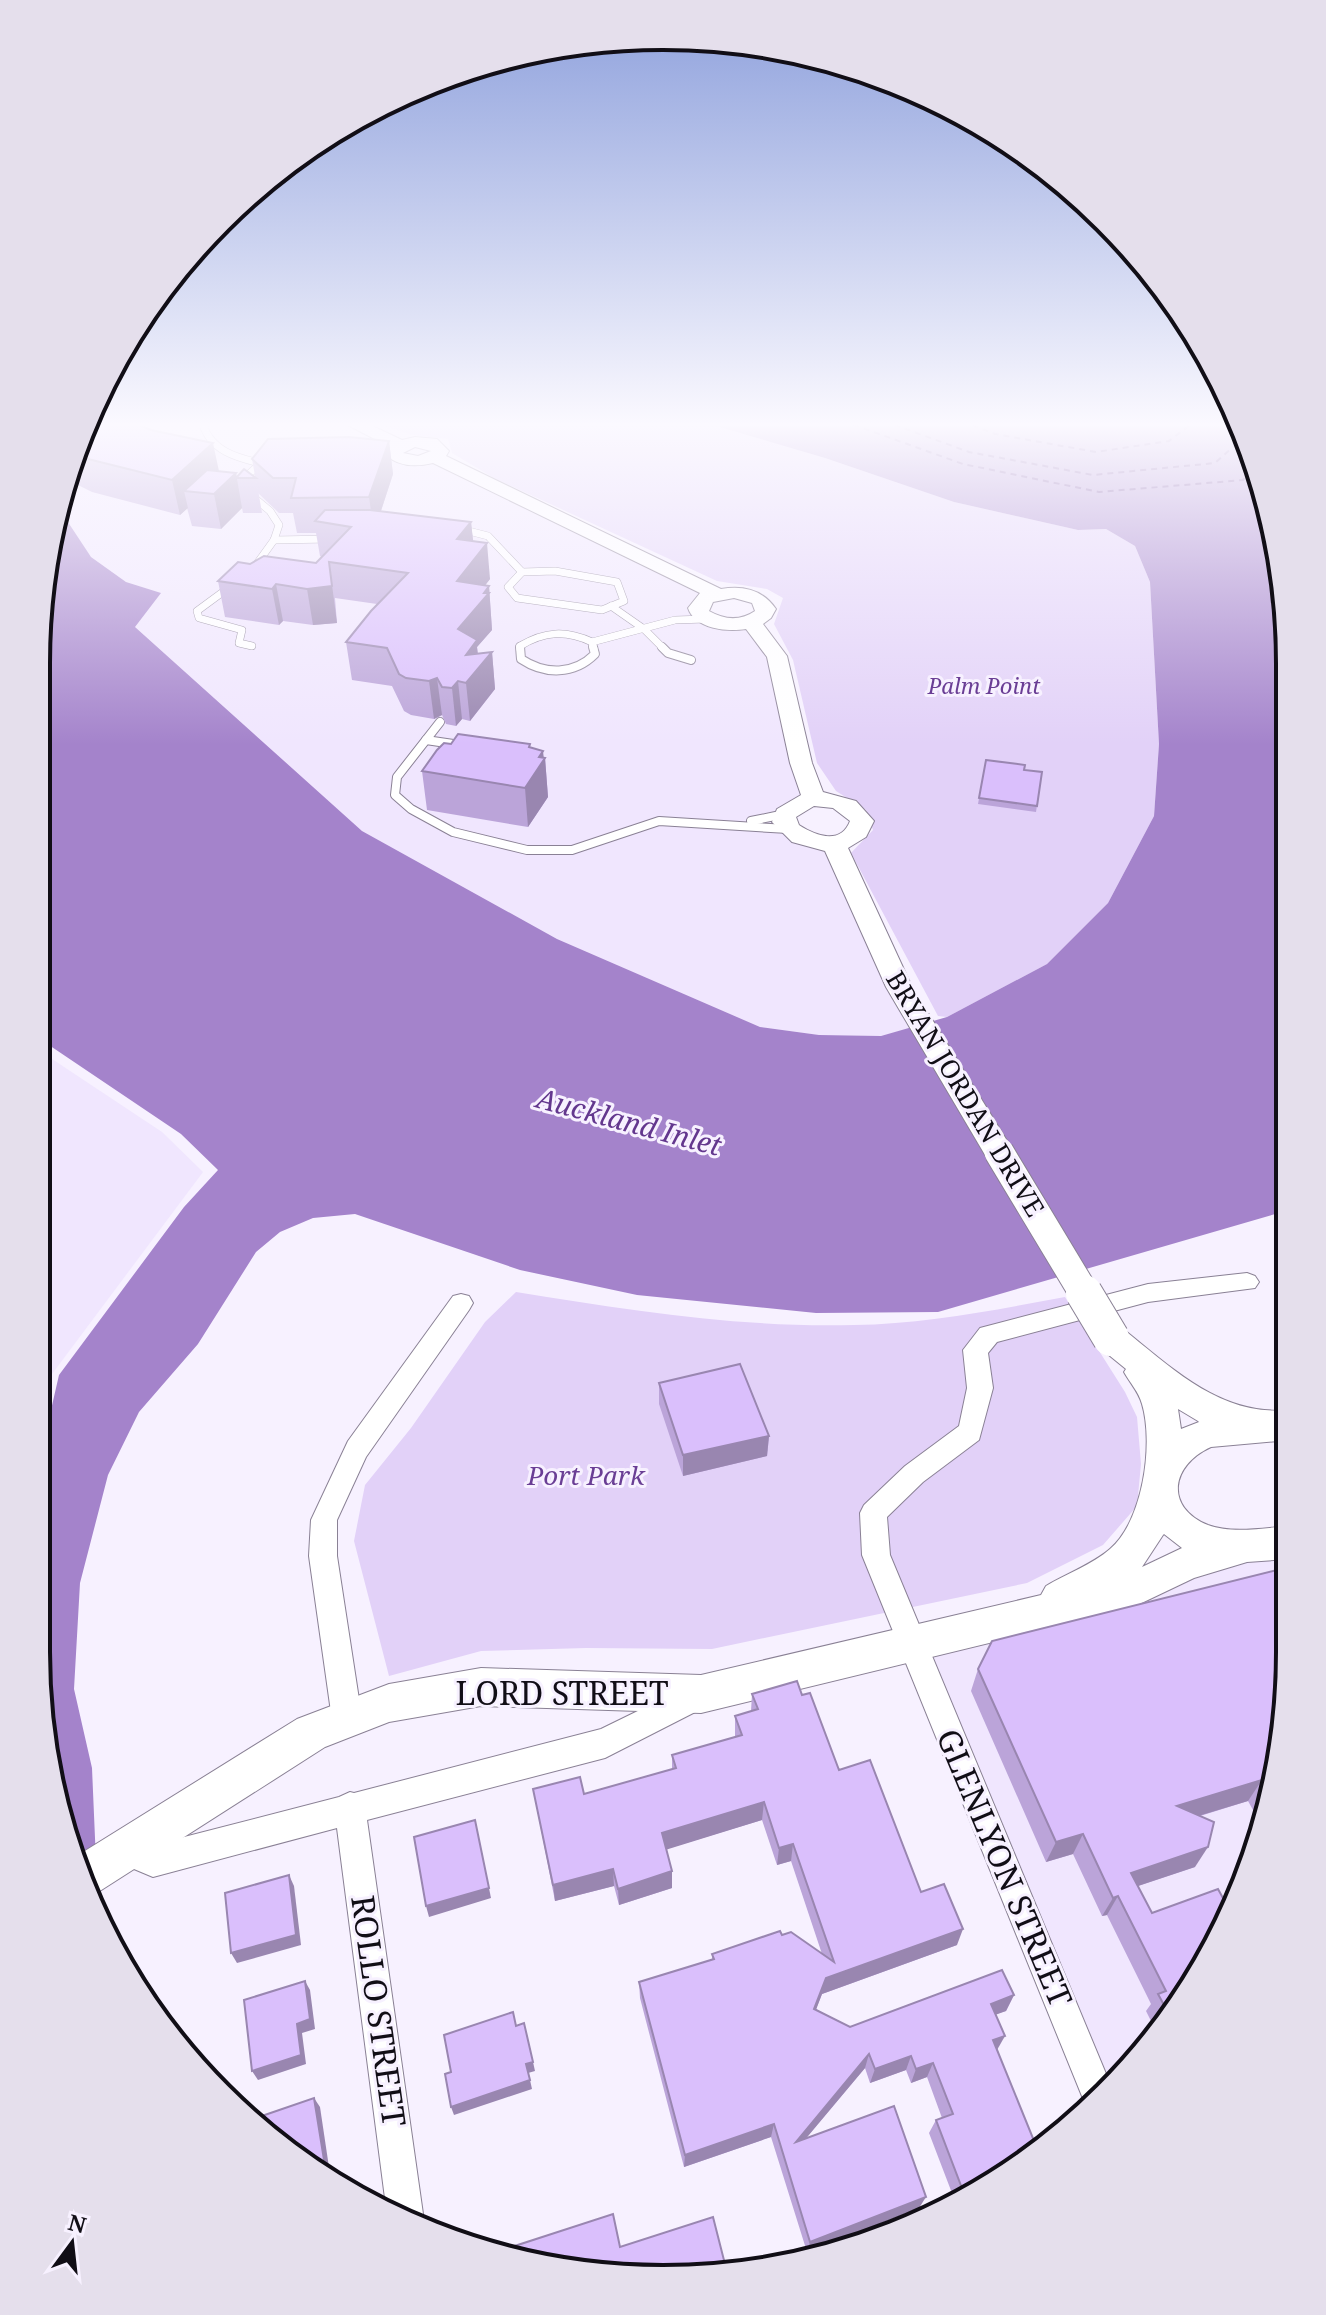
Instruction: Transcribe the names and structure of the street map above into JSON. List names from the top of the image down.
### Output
{
  "streets": {
    "main road": ["BRYAN JORDAN DRIVE", "LORD STREET"],
    "street": ["GLENLYON STREET", "ROLLO STREET"]
  },
  "crossings": [
    ["BRYAN JORDAN DRIVE", "LORD STREET"],
    ["LORD STREET", "GLENLYON STREET"],
    ["LORD STREET", "ROLLO STREET"]
  ],
  "water": ["Auckland Inlet"],
  "parks": ["Palm Point", "Port Park"],
  "north": "top"
}
